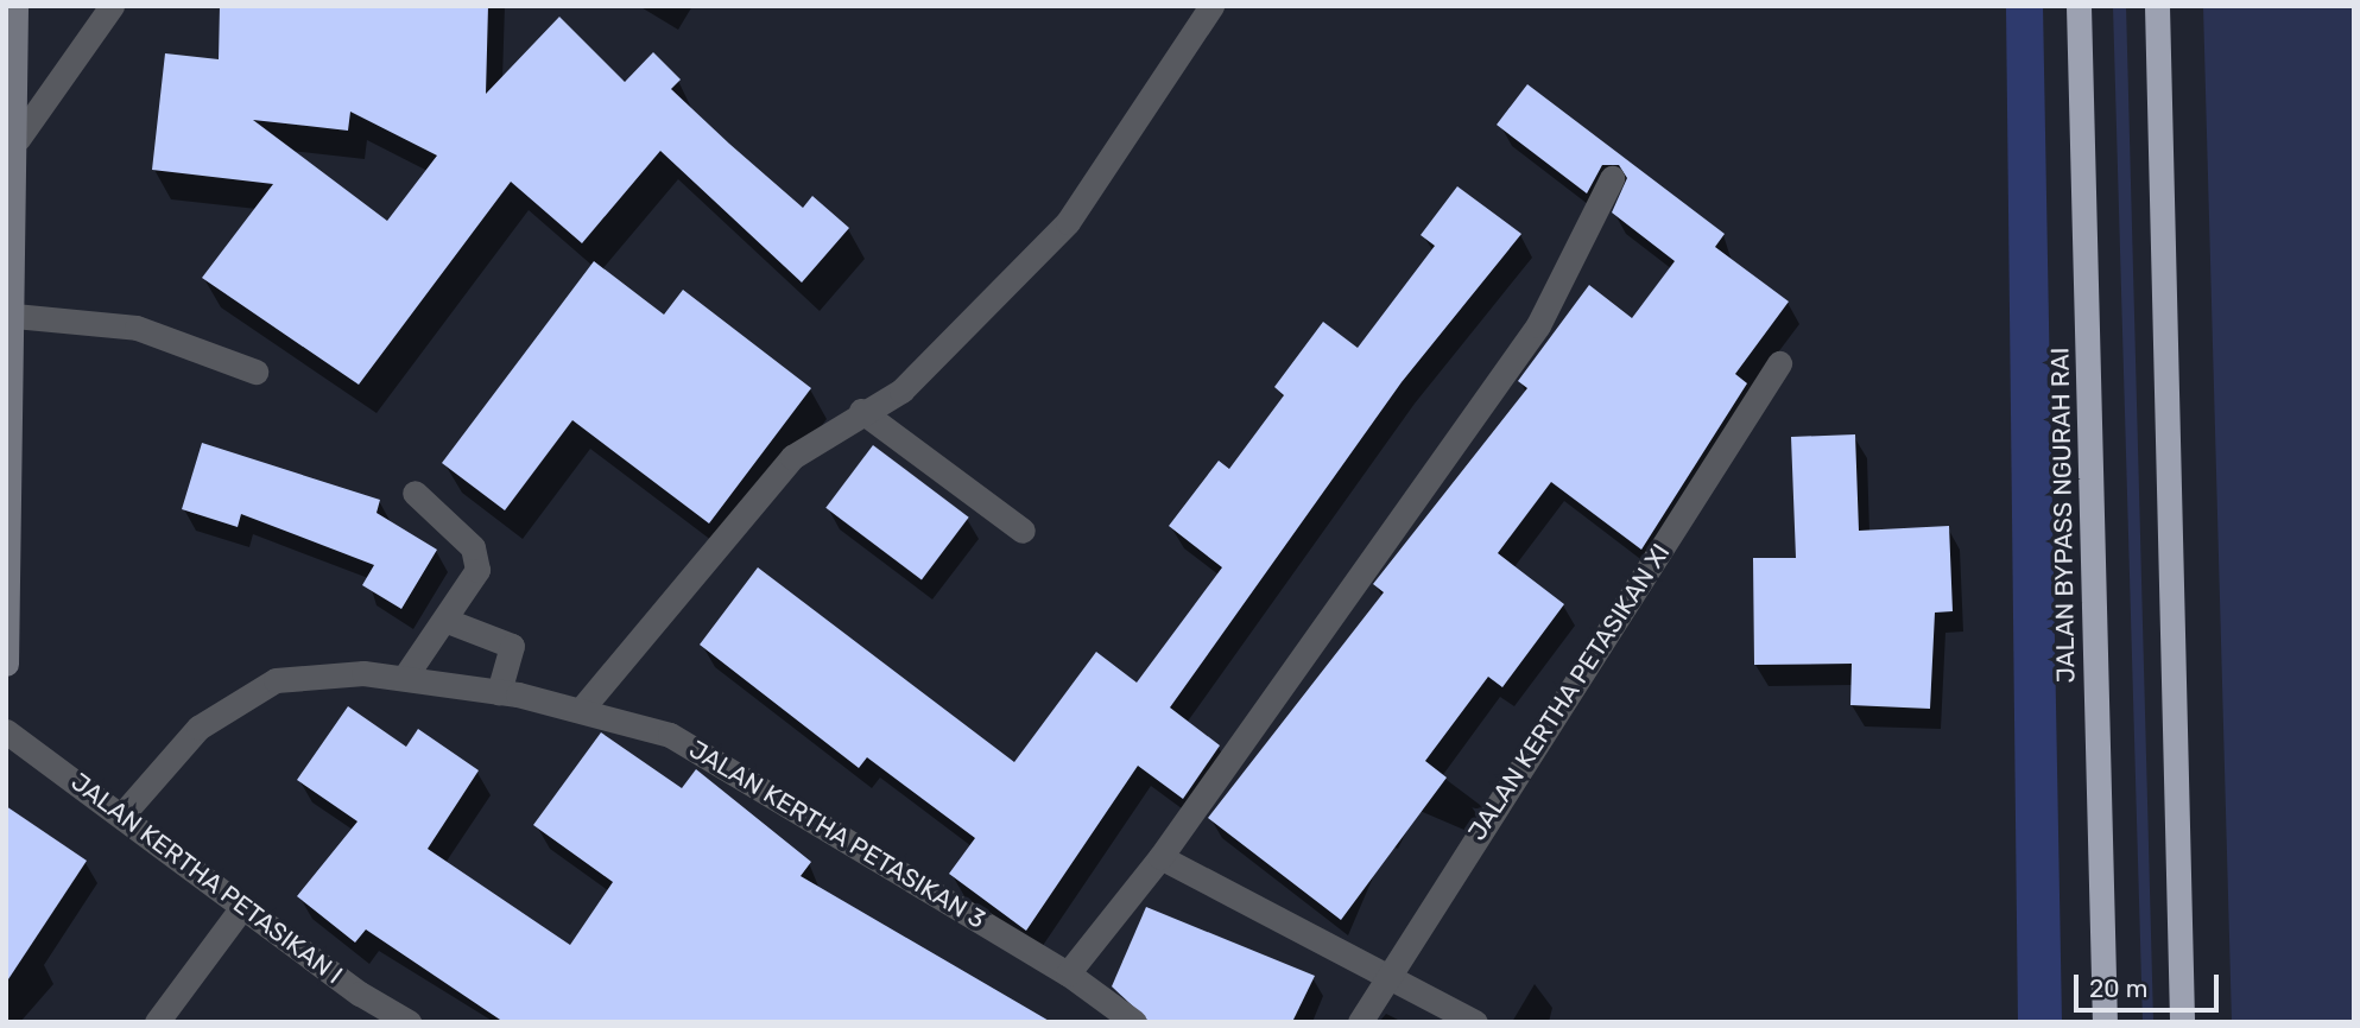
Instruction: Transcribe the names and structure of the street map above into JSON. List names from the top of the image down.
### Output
{
  "streets": {
    "highway": ["JALAN BYPASS NGURAH RAI"],
    "street": ["JALAN KERTHA PETASIKAN XI", "JALAN KERTHA PETASIKAN 3", "JALAN KERTHA PETASIKAN I"]
  },
  "crossings": [
    ["JALAN KERTHA PETASIKAN 3", "JALAN KERTHA PETASIKAN I"]
  ],
  "scale_bar": "20 m"
}
